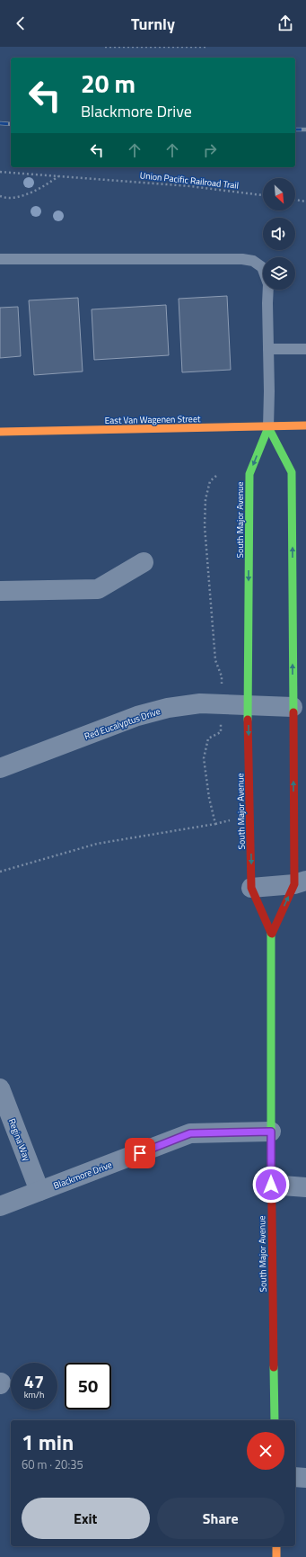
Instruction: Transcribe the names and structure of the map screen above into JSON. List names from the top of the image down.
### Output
{
  "streets": {
    "main road": ["East Van Wagenen Street", "South Major Avenue"],
    "street": ["Red Eucalyptus Drive", "Regina Way", "Blackmore Drive"],
    "path": ["Union Pacific Railroad Trail"]
  },
  "crossings": [
    ["East Van Wagenen Street", "South Major Avenue"],
    ["South Major Avenue", "Red Eucalyptus Drive"],
    ["South Major Avenue", "Blackmore Drive"],
    ["Regina Way", "Blackmore Drive"]
  ],
  "north": "bottom right",
  "page": {
    "header": "Turnly",
    "turn": ["20 m", "Blackmore Drive"],
    "speed": "47 km/h",
    "limit": "50",
    "heading": ["1 min", "60 m · 20:35"],
    "buttons": ["Exit", "Share"]
  }
}
